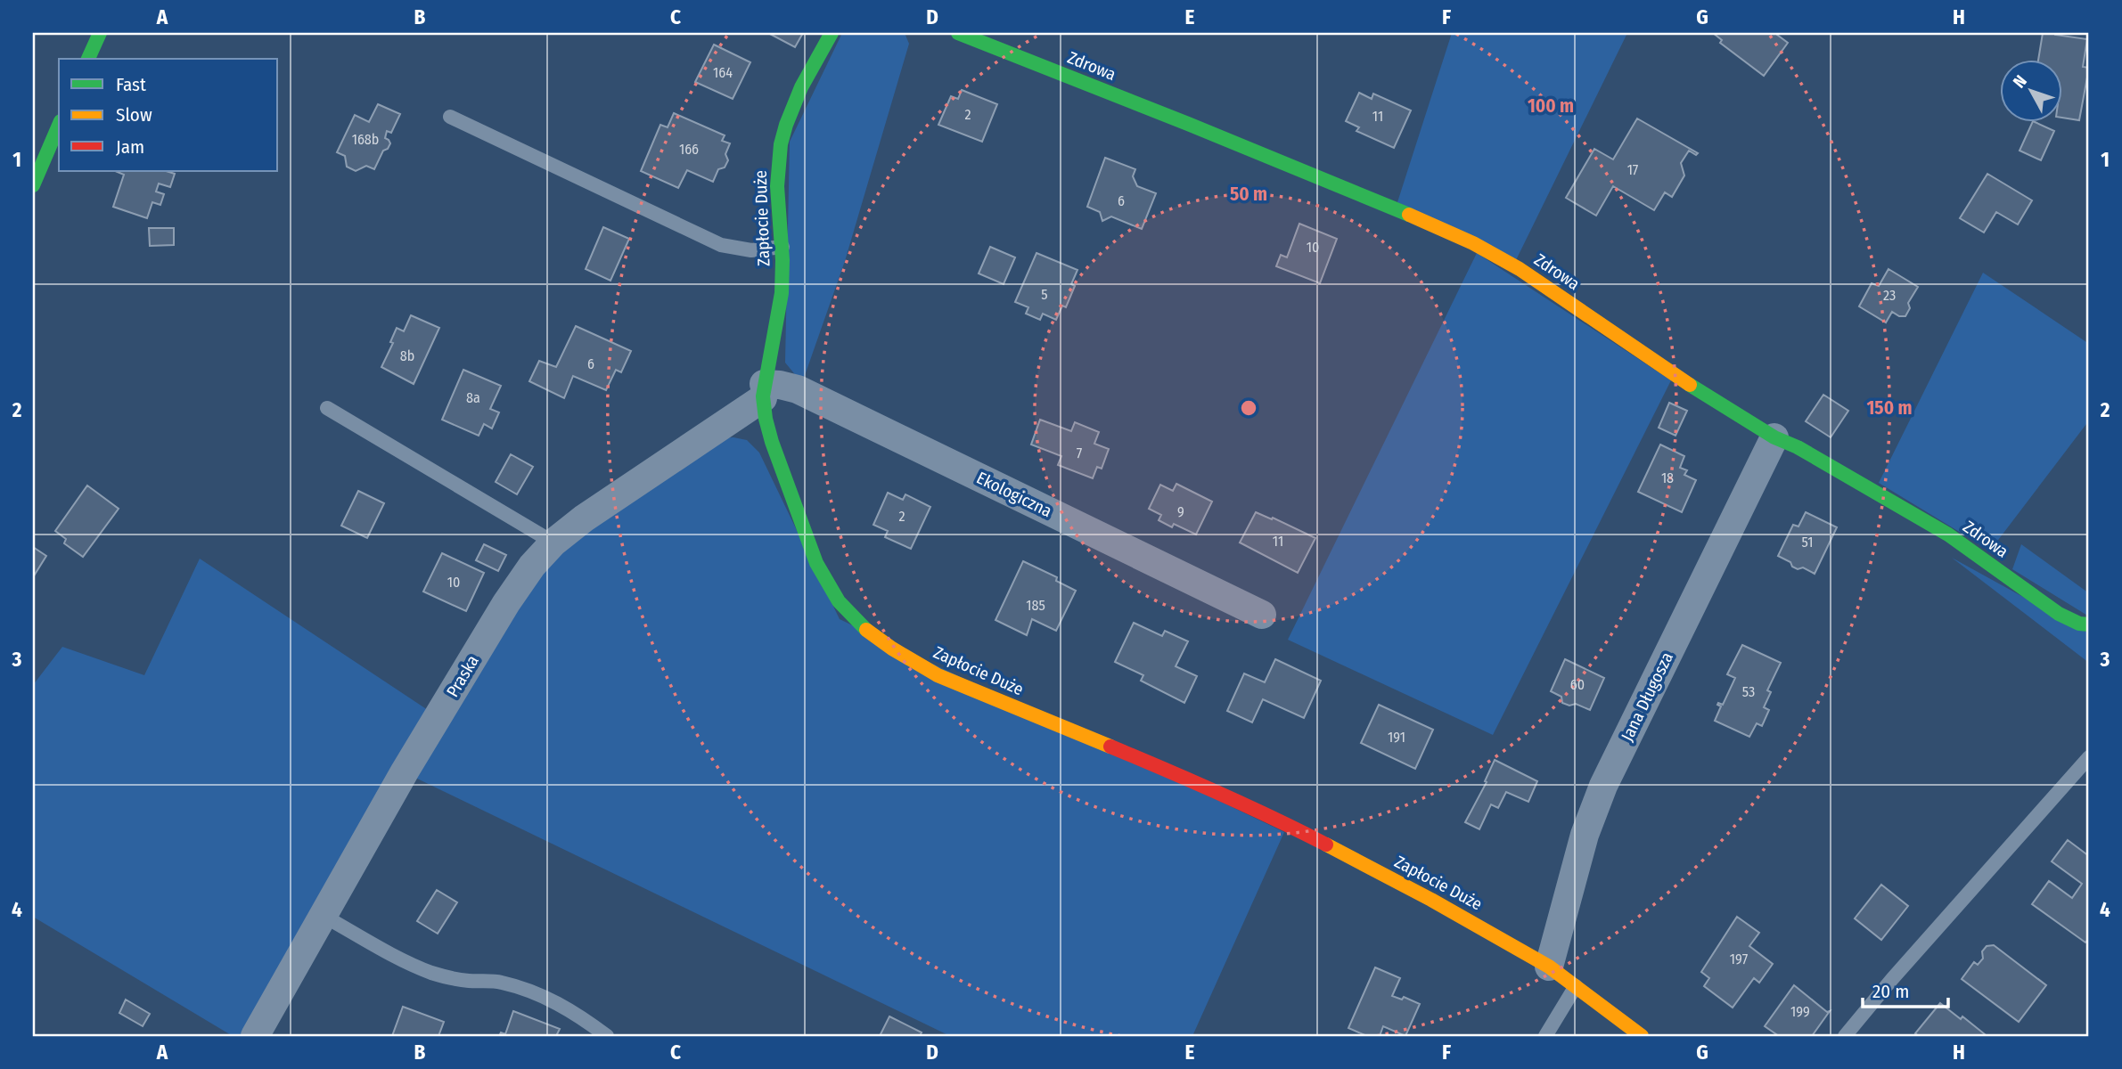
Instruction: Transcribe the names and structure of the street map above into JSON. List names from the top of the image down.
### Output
{
  "streets": {
    "street": [
      "Zdrowa",
      "Zapłocie Duże",
      "Ekologiczna",
      "Praska",
      "Jana Długosza"
    ]
  },
  "crossings": [
    ["Zdrowa", "Jana Długosza"],
    ["Zapłocie Duże", "Ekologiczna"],
    ["Zapłocie Duże", "Praska"],
    ["Zapłocie Duże", "Jana Długosza"],
    ["Ekologiczna", "Praska"]
  ],
  "house_numbers": [
    "164",
    "2",
    "11",
    "168b",
    "166",
    "17",
    "6",
    "10",
    "5",
    "23",
    "8b",
    "6",
    "8a",
    "7",
    "18",
    "9",
    "2",
    "11",
    "51",
    "10",
    "185",
    "60",
    "53",
    "191",
    "197",
    "199"
  ],
  "legend": ["Fast", "Slow", "Jam"],
  "scale_bar": "20 m",
  "north": "top left",
  "grid": {
    "columns": [
      "A",
      "B",
      "C",
      "D",
      "E",
      "F",
      "G",
      "H"
    ],
    "rows": [
      "1",
      "2",
      "3",
      "4"
    ]
  },
  "rings": ["100 m", "50 m", "150 m"]
}
